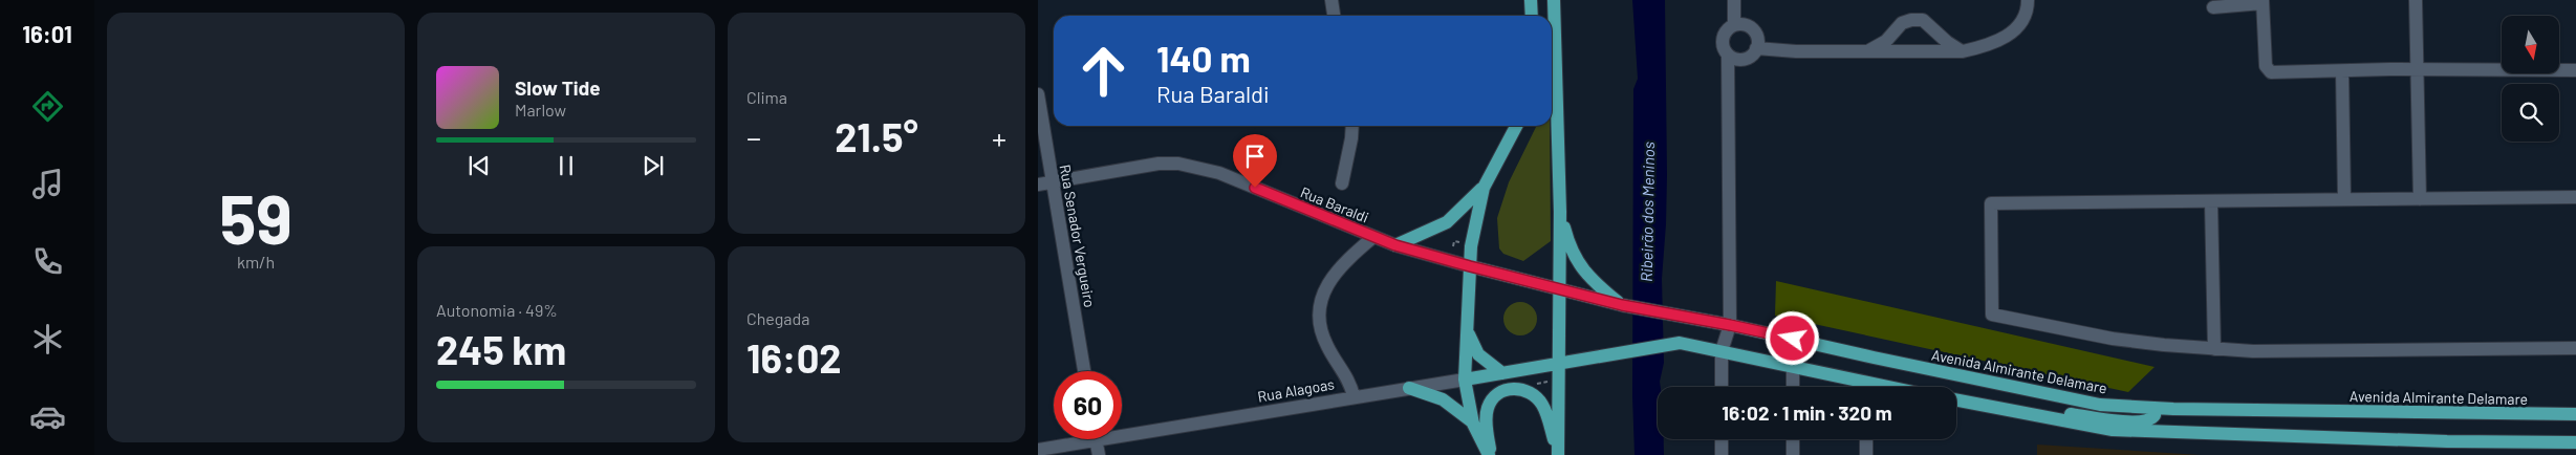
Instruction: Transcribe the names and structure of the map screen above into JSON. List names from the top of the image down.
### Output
{
  "streets": {
    "main road": ["Rua Baraldi", "Avenida Almirante Delamare", "Rua Alagoas"],
    "street": ["Rua Senador Vergueiro"]
  },
  "crossings": [
    ["Rua Baraldi", "Rua Senador Vergueiro"],
    ["Rua Baraldi", "Avenida Almirante Delamare"],
    ["Rua Baraldi", "Rua Alagoas"]
  ],
  "water": ["Ribeirão dos Meninos"],
  "north": "bottom",
  "page": {
    "tabs": "16:01",
    "tile": [
      ["59", "km/h"],
      "Clima",
      ["Autonomia · 49%", "245 km"],
      ["Chegada", "16:02"]
    ],
    "turn": ["140 m", "Rua Baraldi"],
    "song": ["Slow Tide", "Marlow"],
    "heat": ["−", "21.5°", "+"],
    "limit": "60",
    "trip": "16:02 · 1 min · 320 m"
  }
}
